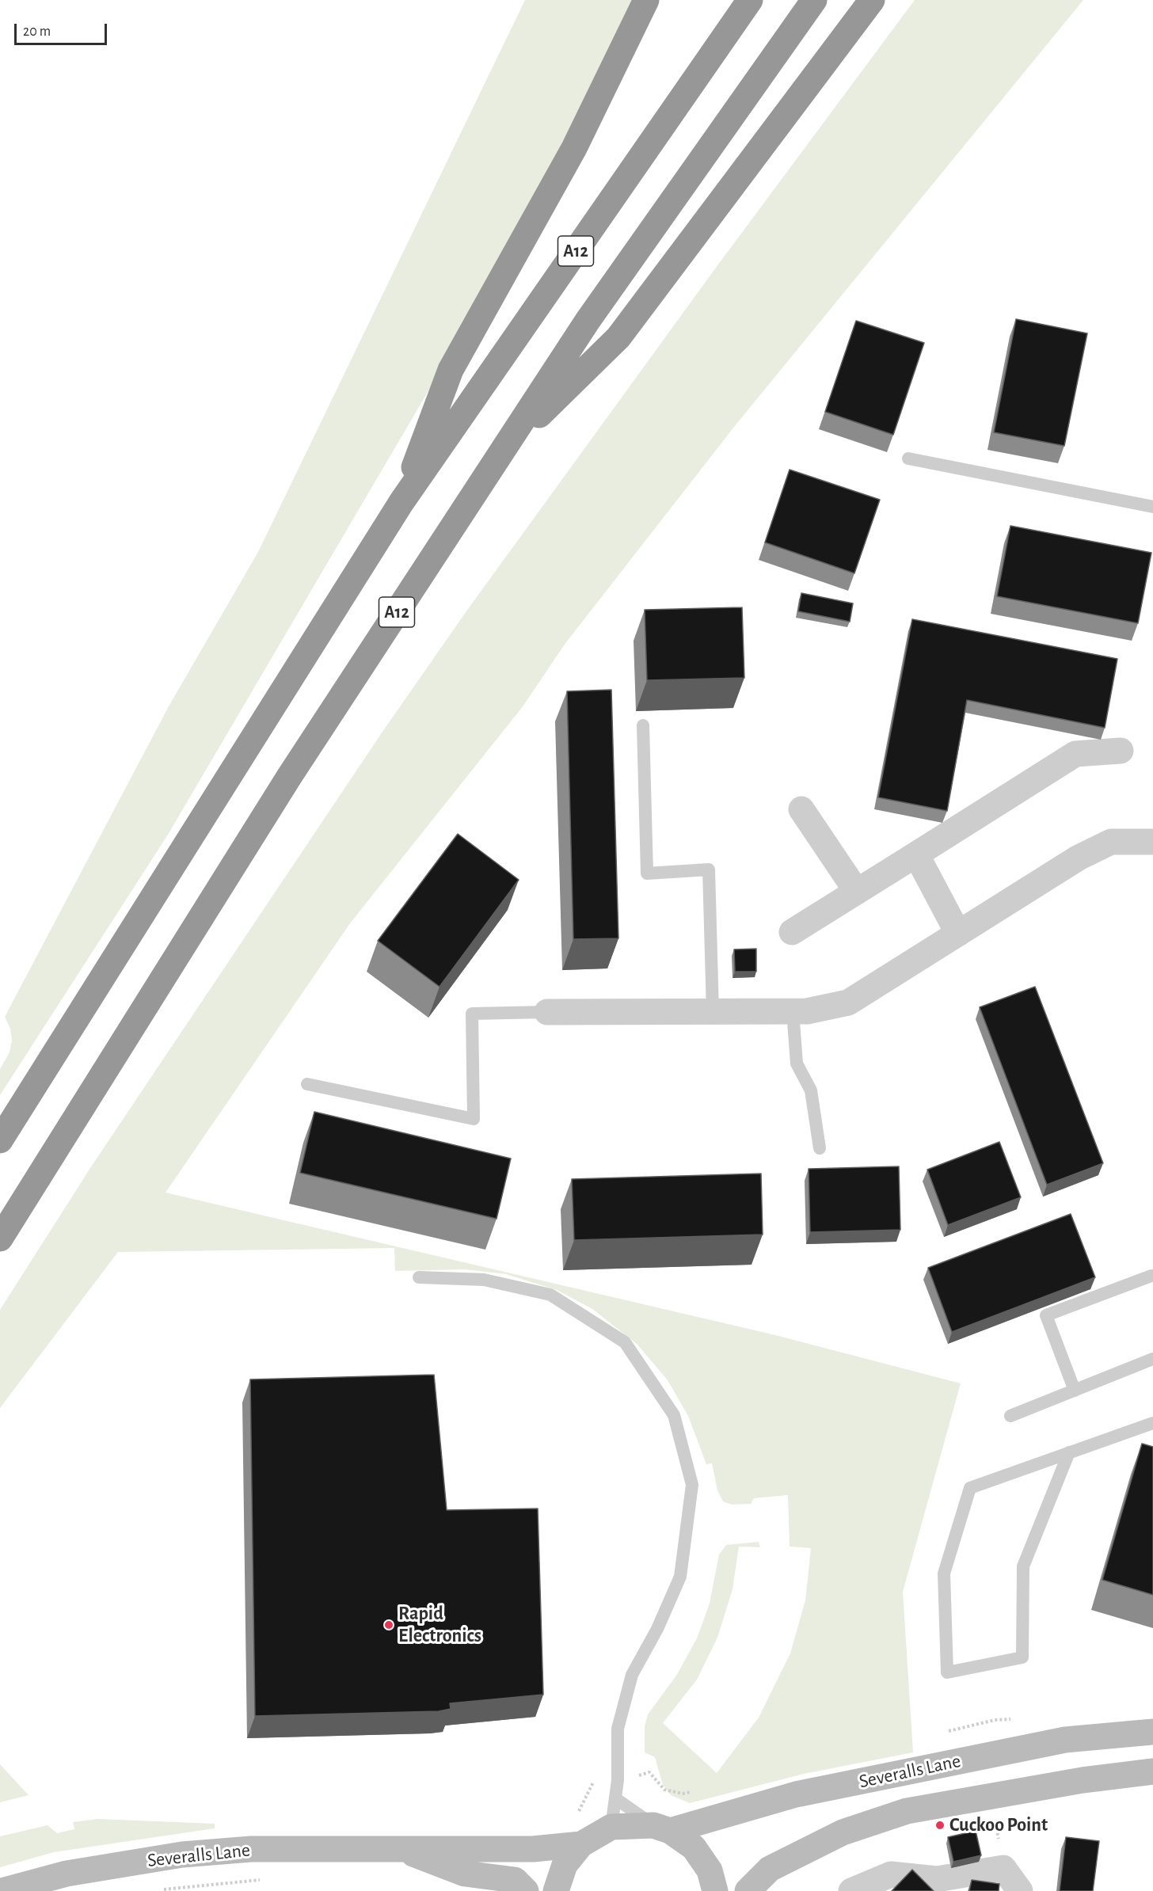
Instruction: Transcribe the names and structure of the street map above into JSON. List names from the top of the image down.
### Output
{
  "streets": {
    "highway": ["A12"],
    "street": ["Severalls Lane"]
  },
  "places": ["Rapid Electronics", "Cuckoo Point"],
  "scale_bar": "20 m"
}
